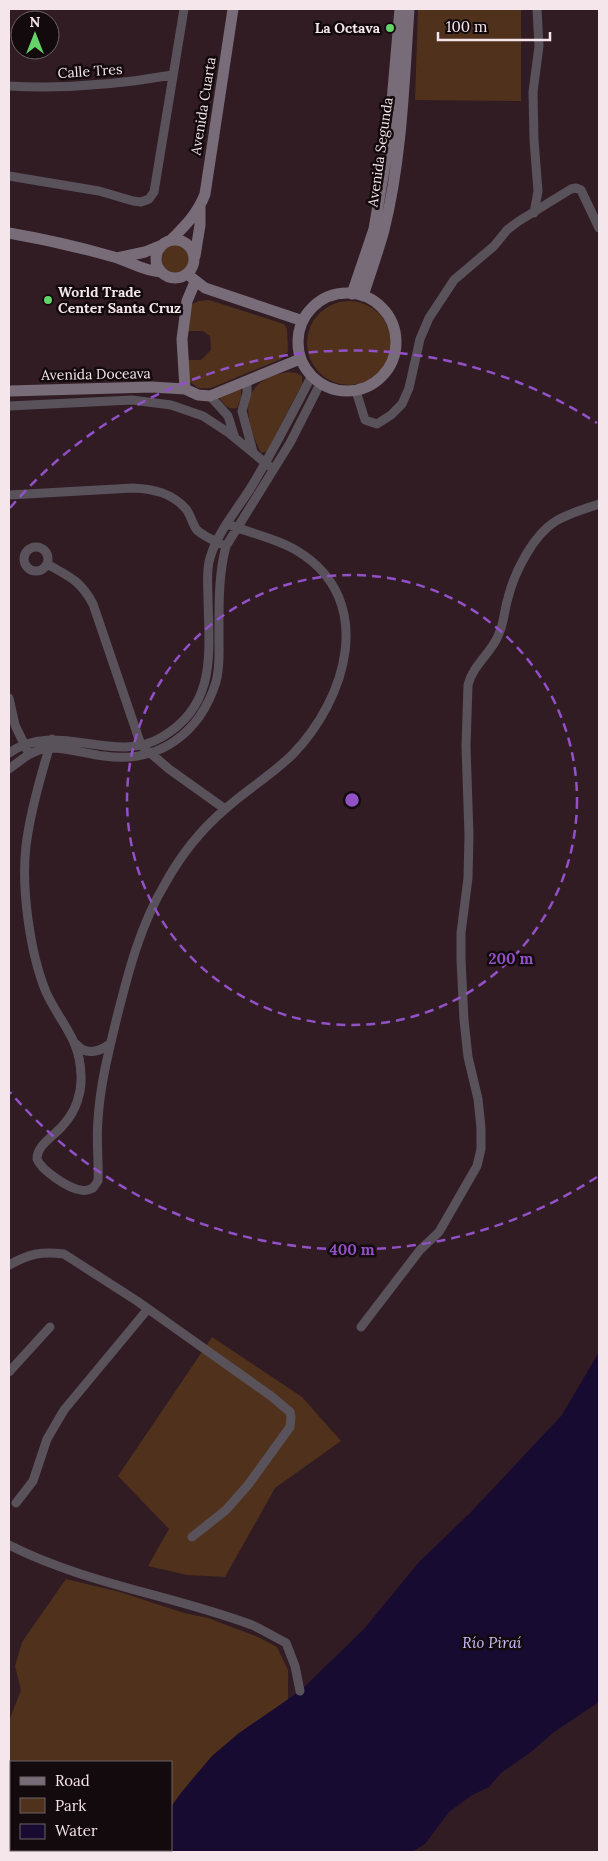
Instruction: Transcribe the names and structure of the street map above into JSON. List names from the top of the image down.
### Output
{
  "streets": {
    "main road": ["Avenida Cuarta", "Avenida Segunda", "Avenida Doceava"],
    "street": ["Calle Tres"]
  },
  "water": ["Río Piraí"],
  "places": ["La Octava", "World Trade Center Santa Cruz"],
  "legend": ["Road", "Park", "Water"],
  "scale_bar": "100 m",
  "north": "top",
  "rings": ["200 m", "400 m"]
}
